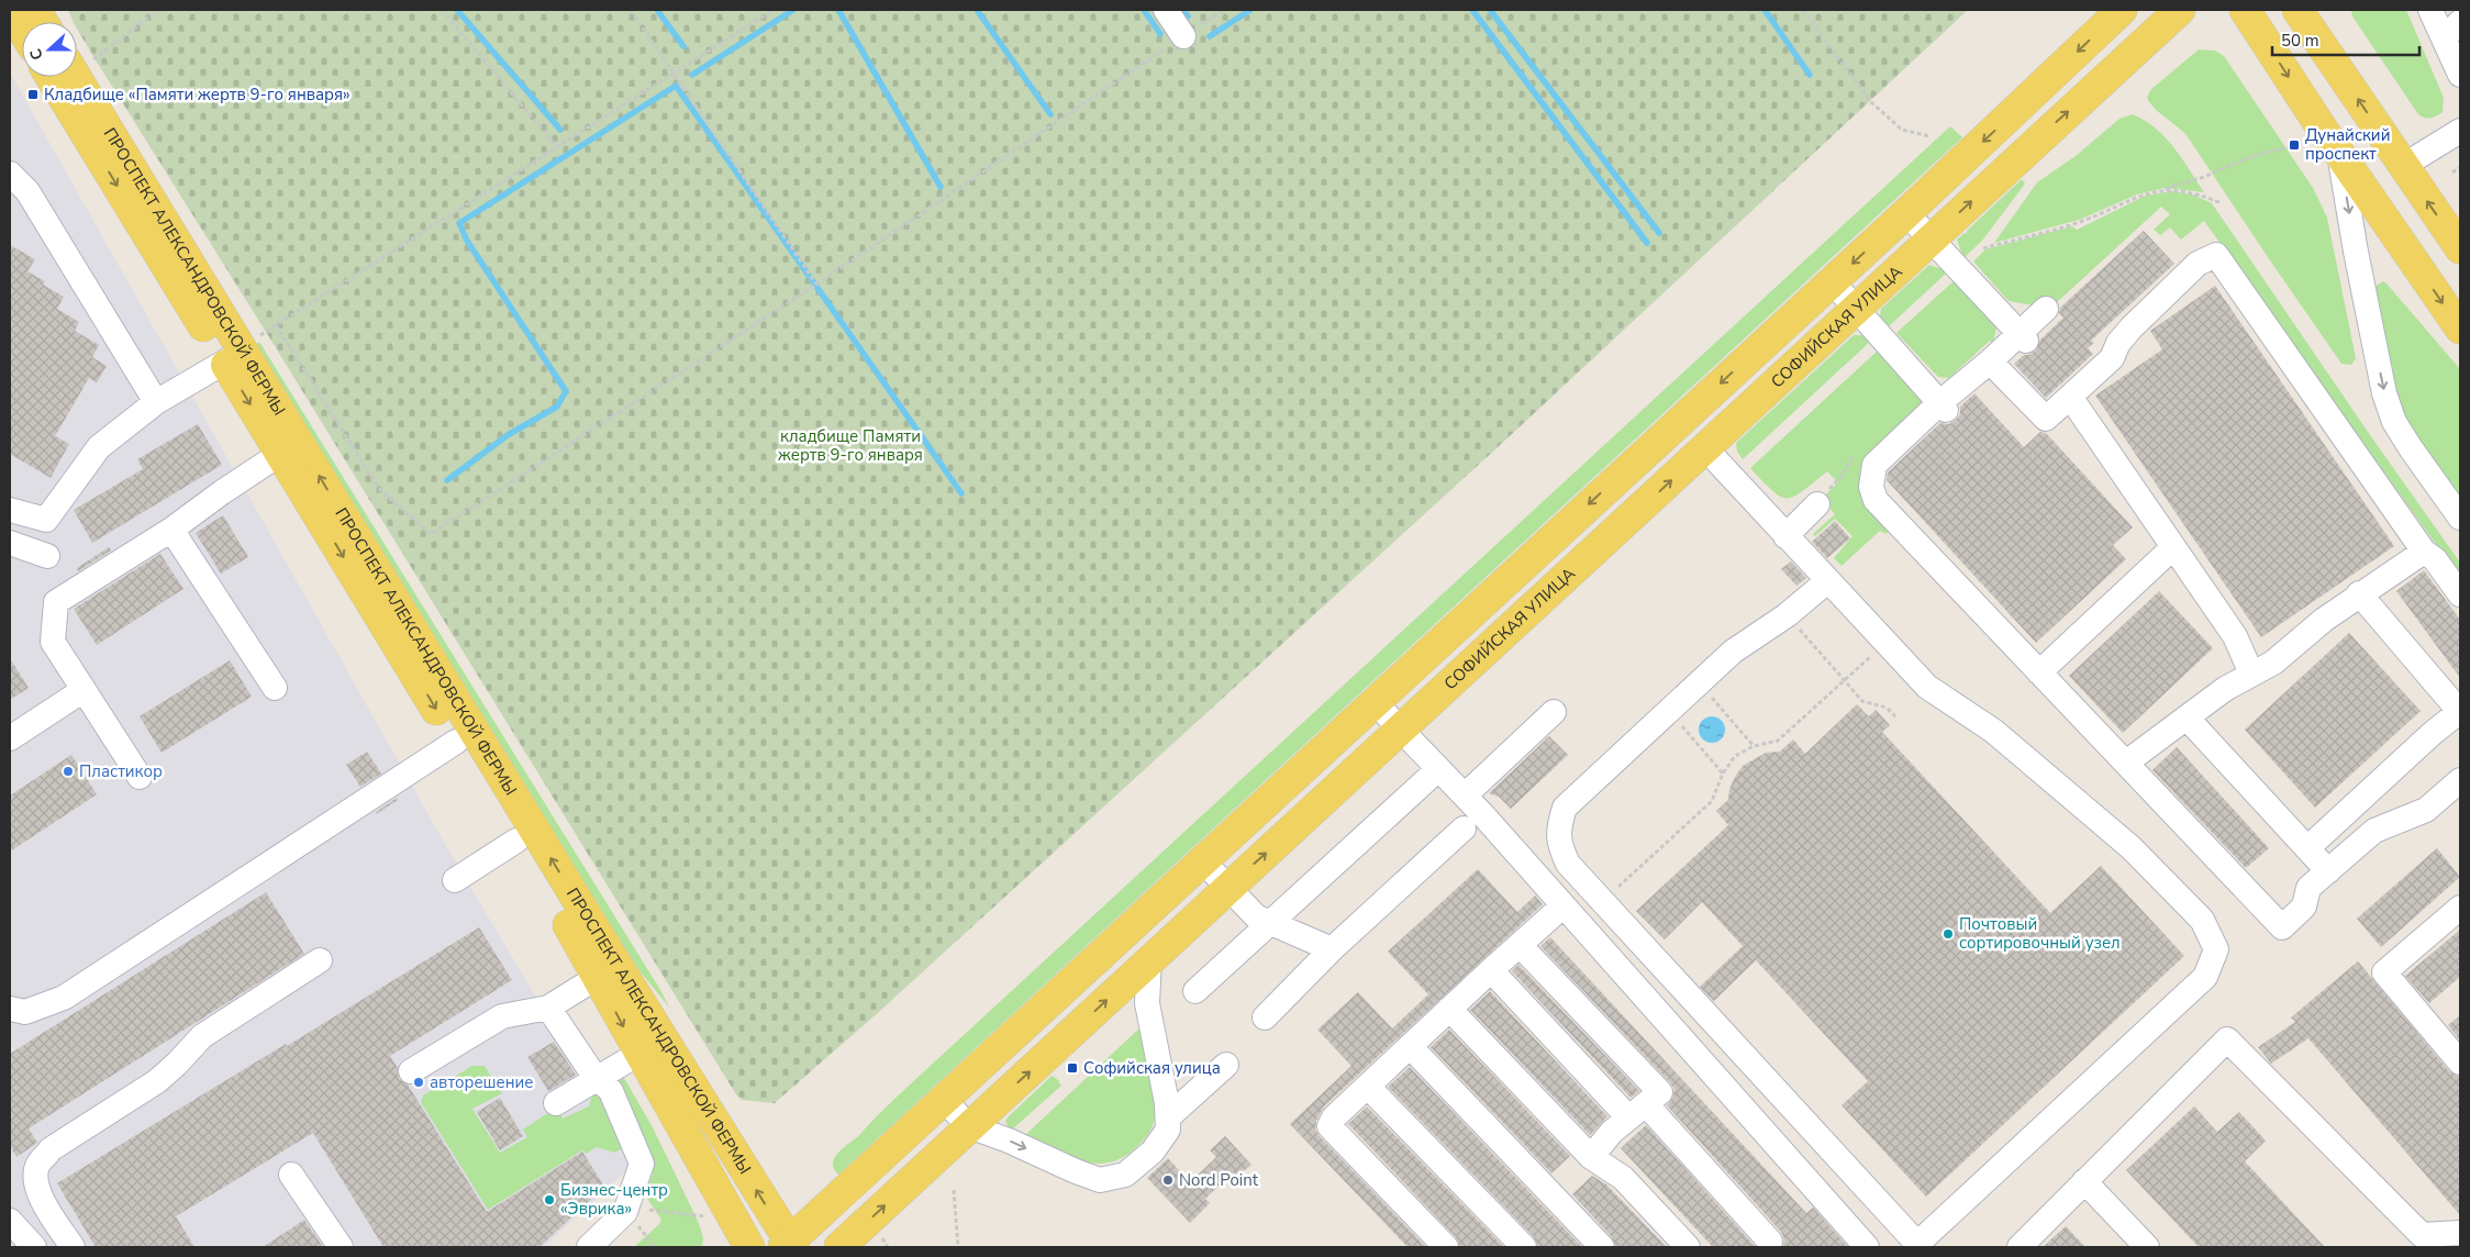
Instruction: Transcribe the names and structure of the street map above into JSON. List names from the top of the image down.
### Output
{
  "streets": {
    "main road": ["ПРОСПЕКТ АЛЕКСАНДРОВСКОЙ ФЕРМЫ", "СОФИЙСКАЯ УЛИЦА"]
  },
  "parks": ["кладбище Памяти жертв 9-го января"],
  "places": {
    "transit": ["Кладбище «Памяти жертв 9-го января»", "Дунайский проспект", "Софийская улица"],
    "other": [
      "Пластикор",
      "Почтовый сортировочный узел",
      "авторешение",
      "Nord Point",
      "Бизнес-центр «Эврика»"
    ]
  },
  "scale_bar": "50 m",
  "north": "left"
}
